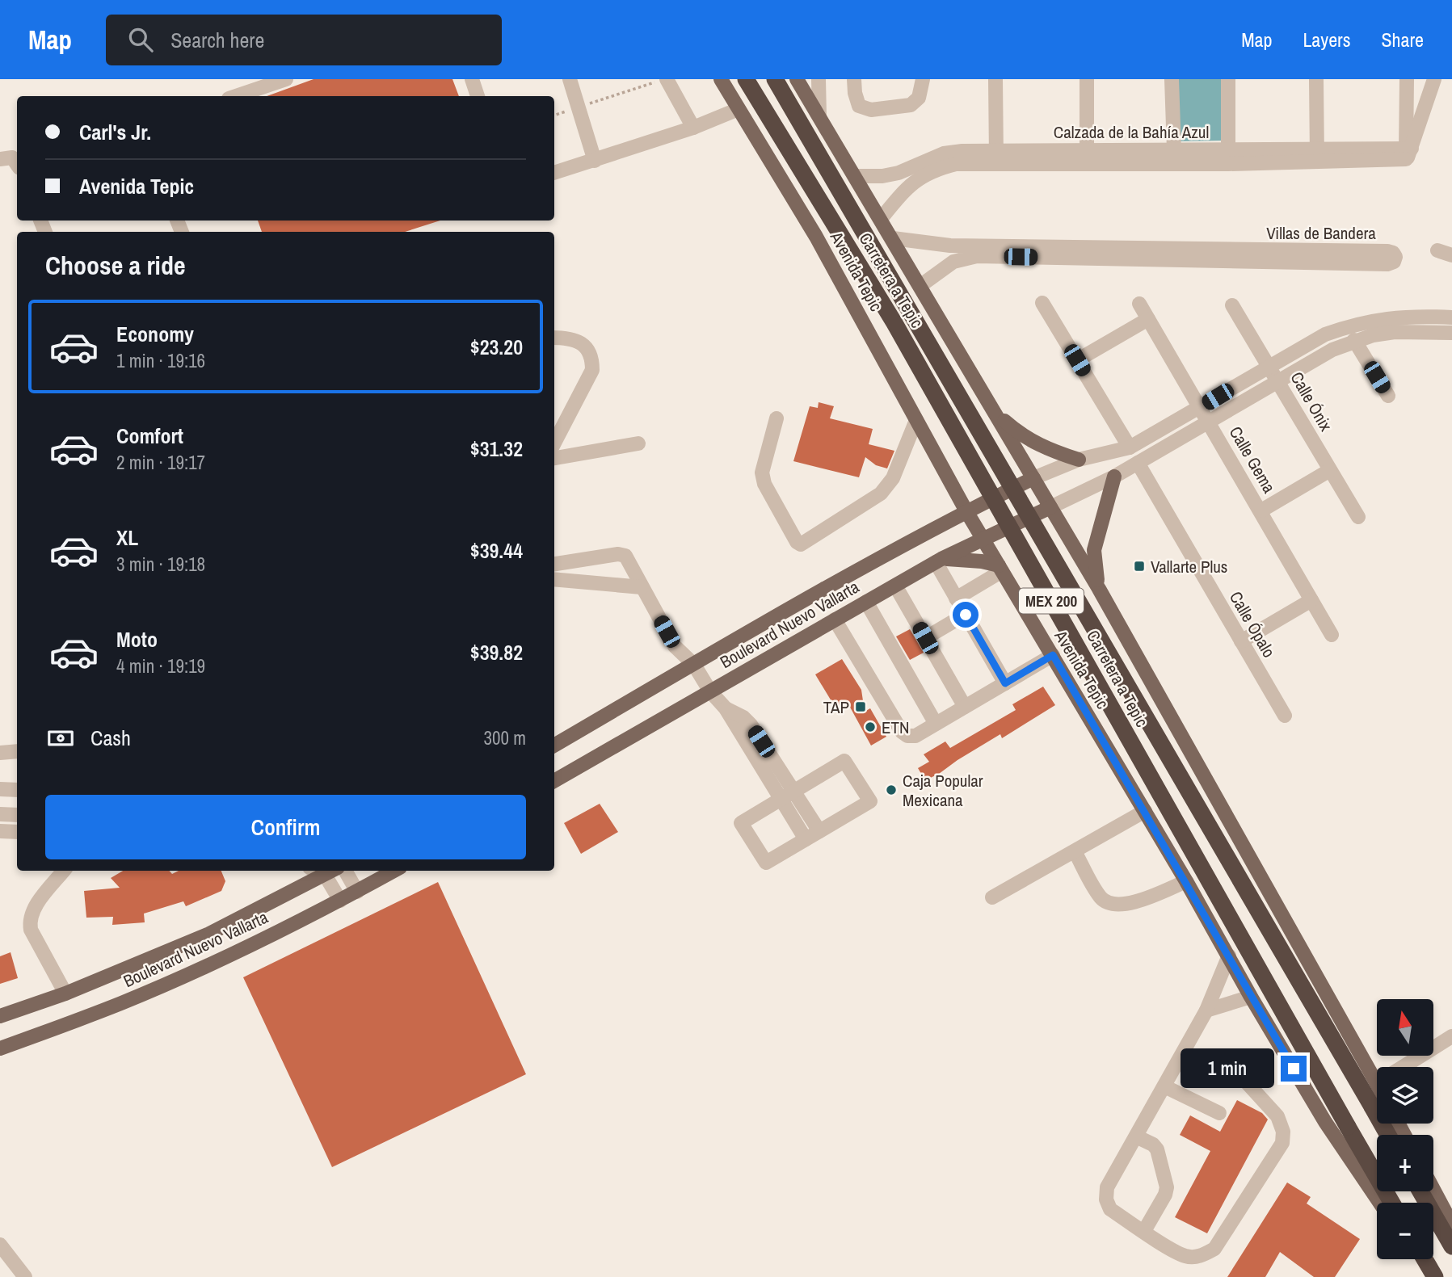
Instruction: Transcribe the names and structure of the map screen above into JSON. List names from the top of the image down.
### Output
{
  "streets": {
    "highway": ["Carretera a Tepic", "MEX 200"],
    "main road": ["Avenida Tepic", "Boulevard Nuevo Vallarta"],
    "street": [
      "Calzada de la Bahía Azul",
      "Villas de Bandera",
      "Calle Ónix",
      "Calle Gema",
      "Calle Ópalo"
    ]
  },
  "crossings": [
    ["Avenida Tepic", "Boulevard Nuevo Vallarta"]
  ],
  "places": {
    "transit": ["Vallarte Plus", "TAP"],
    "other": ["ETN", "Caja Popular Mexicana"]
  },
  "north": "top",
  "page": {
    "header": "Map",
    "search": "Search here",
    "nav": ["Map", "Layers", "Share"],
    "banner": ["Carl's Jr.", "Avenida Tepic"],
    "heading": "Choose a ride",
    "list": [
      {
        "name": "Economy",
        "note": "1 min · 19:16",
        "value": "$23.20"
      },
      {
        "name": "Comfort",
        "note": "2 min · 19:17",
        "value": "$31.32"
      },
      {
        "name": "XL",
        "note": "3 min · 19:18",
        "value": "$39.44"
      },
      {
        "name": "Moto",
        "note": "4 min · 19:19",
        "value": "$39.82"
      }
    ],
    "pay": ["Cash", "300 m"],
    "buttons": "Confirm",
    "map_buttons": ["+", "−"],
    "bubble": "1 min"
  }
}
